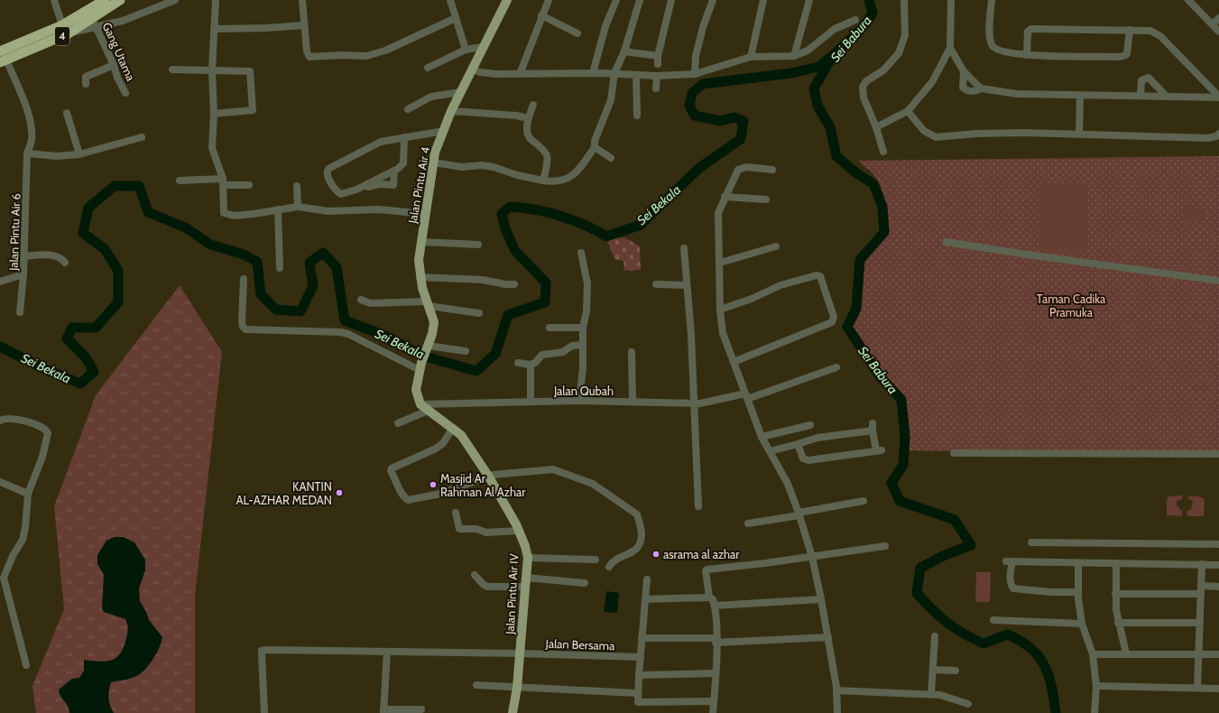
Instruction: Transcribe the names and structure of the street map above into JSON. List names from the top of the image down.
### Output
{
  "streets": {
    "highway": ["4"],
    "main road": ["Jalan Pintu Air 4", "Jalan Pintu Air IV"],
    "street": [
      "Gang Utama",
      "Jalan Pintu Air 6",
      "Jalan Qubah",
      "Jalan Bersama"
    ]
  },
  "crossings": [
    ["4", "Gang Utama"],
    ["4", "Jalan Pintu Air 6"],
    ["Jalan Qubah", "Jalan Pintu Air IV"],
    ["Jalan Pintu Air IV", "Jalan Bersama"]
  ],
  "water": ["Sei Babura", "Sei Bekala"],
  "parks": ["Taman Cadika Pramuka"],
  "places": ["Masjid Ar Rahman Al Azhar", "KANTIN AL-AZHAR MEDAN", "asrama al azhar"]
}
